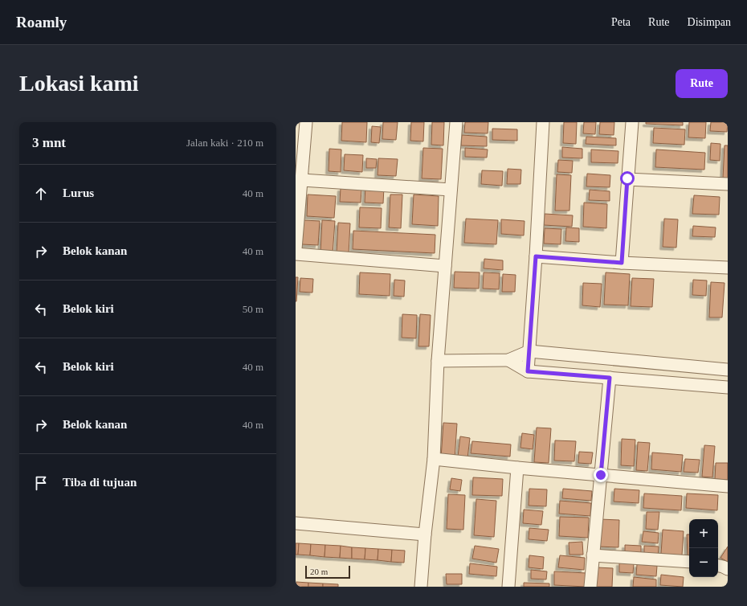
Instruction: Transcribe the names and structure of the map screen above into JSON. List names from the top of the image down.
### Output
{
  "scale_bar": "20 m",
  "page": {
    "header": "Roamly",
    "nav": ["Peta", "Rute", "Disimpan"],
    "buttons": "Rute",
    "title": "Lokasi kami",
    "heading": ["3 mnt", "Jalan kaki · 210 m"],
    "list": [
      ["Lurus", "40 m"],
      ["Belok kanan", "40 m"],
      ["Belok kiri", "50 m"],
      ["Belok kiri", "40 m"],
      ["Belok kanan", "40 m"],
      "Tiba di tujuan"
    ],
    "map_buttons": ["+", "−"],
    "scale": "20 m"
  }
}
